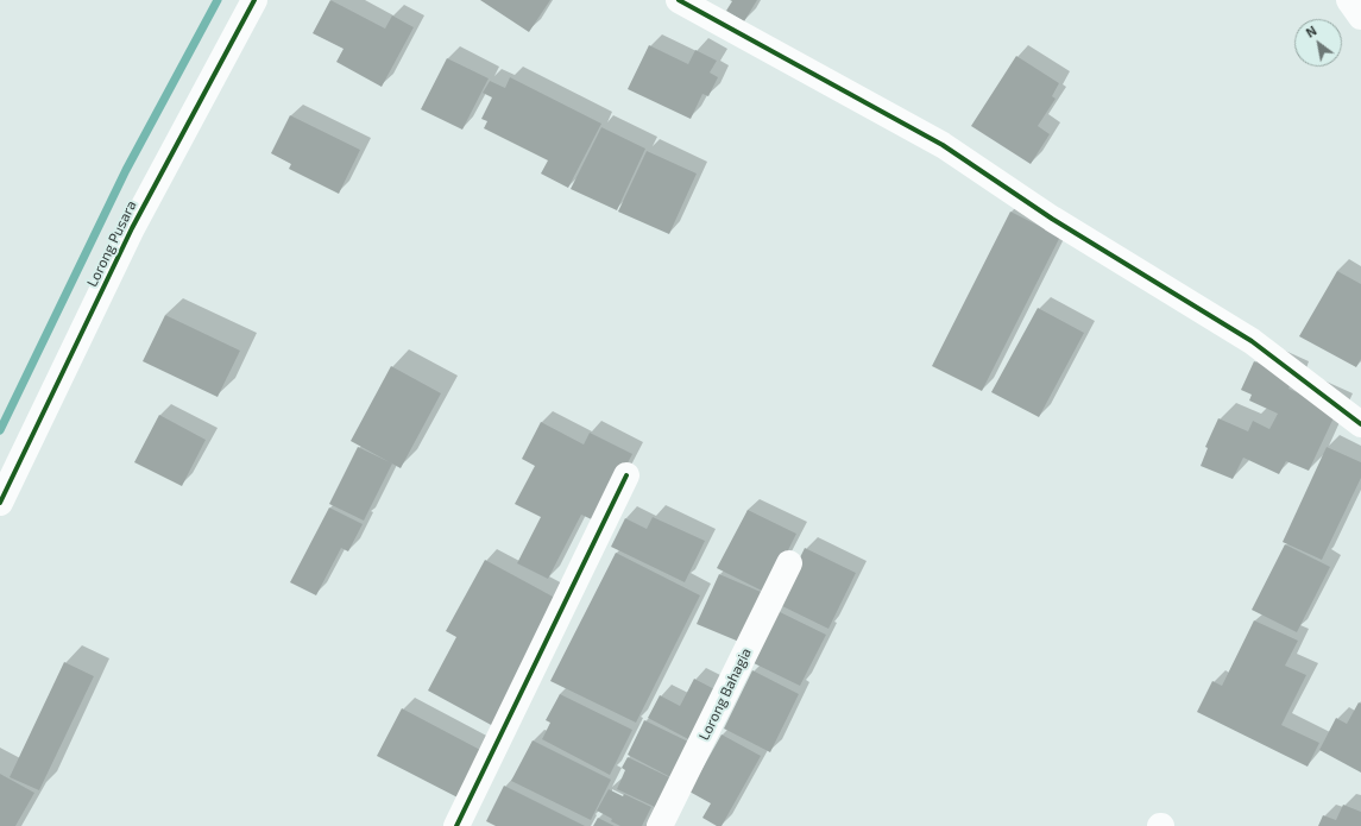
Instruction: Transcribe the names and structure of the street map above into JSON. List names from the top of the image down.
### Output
{
  "streets": {
    "street": ["Lorong Pusara", "Lorong Bahagia"]
  },
  "north": "top left"
}
